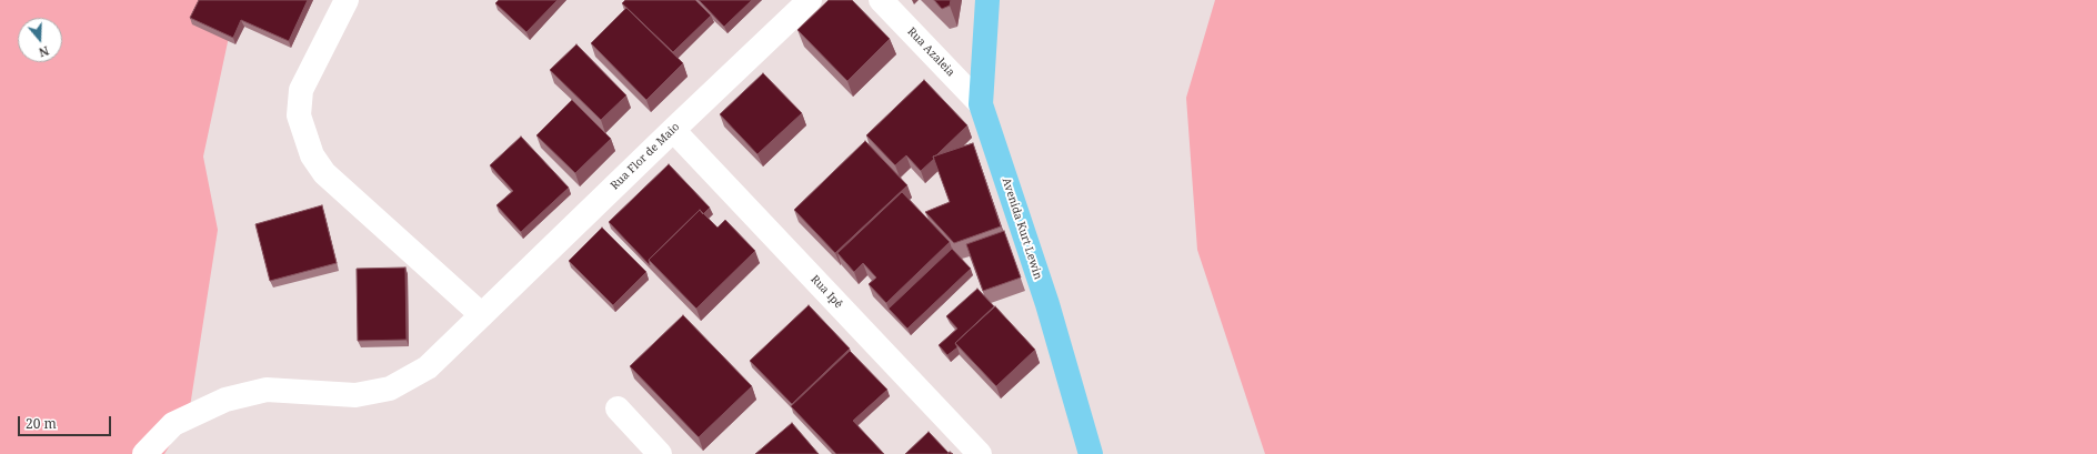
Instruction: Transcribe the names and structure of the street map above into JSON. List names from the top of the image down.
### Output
{
  "streets": {
    "main road": ["Avenida Kurt Lewin"],
    "street": ["Rua Azaleia", "Rua Flor de Maio", "Rua Ipê"]
  },
  "crossings": [
    ["Rua Azaleia", "Avenida Kurt Lewin"],
    ["Rua Flor de Maio", "Rua Ipê"]
  ],
  "scale_bar": "20 m",
  "north": "bottom"
}
